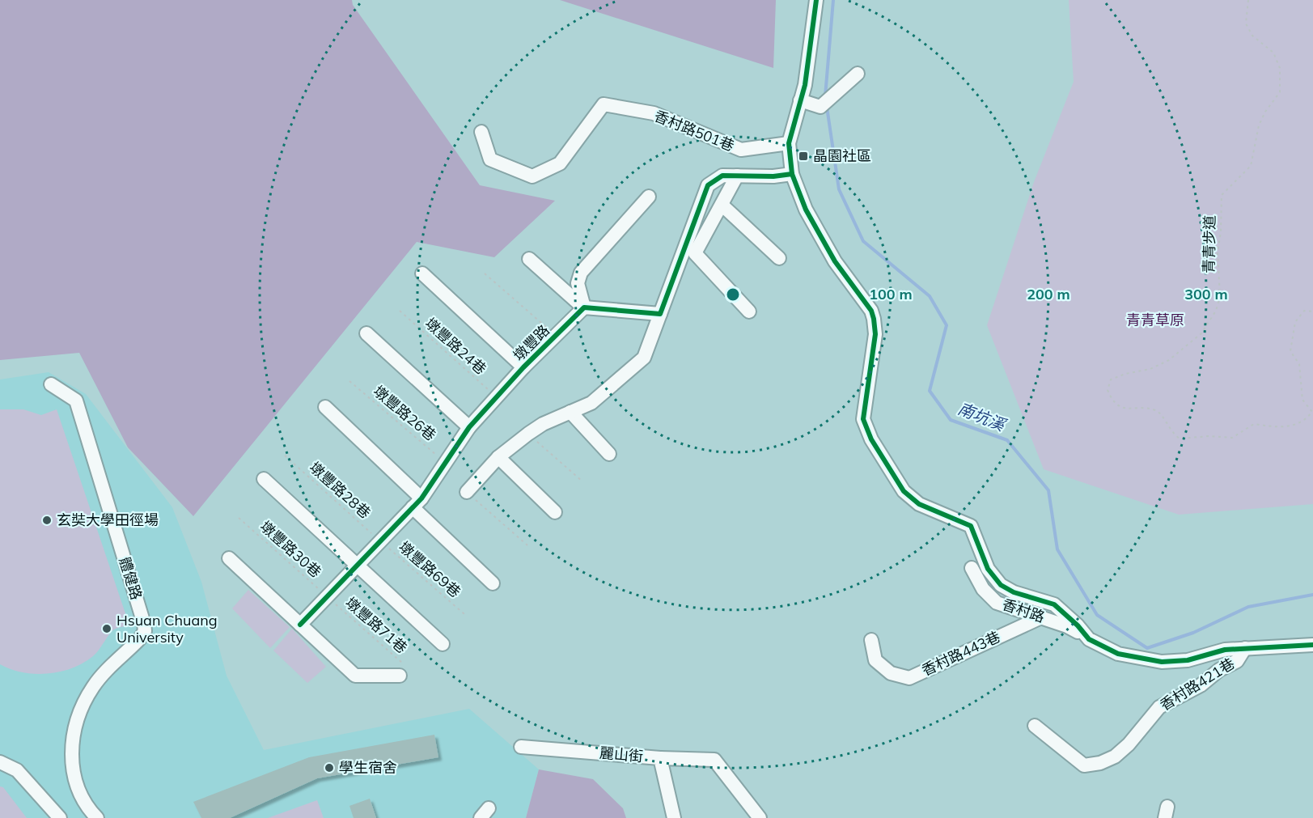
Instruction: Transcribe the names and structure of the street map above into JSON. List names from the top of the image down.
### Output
{
  "streets": {
    "street": [
      "香村路501巷",
      "墩豐路",
      "體健路",
      "香村路",
      "香村路443巷",
      "香村路421巷",
      "麗山街"
    ],
    "path": [
      "青青步道",
      "墩豐路24巷",
      "墩豐路26巷",
      "墩豐路28巷",
      "墩豐路30巷",
      "墩豐路69巷",
      "墩豐路71巷"
    ]
  },
  "crossings": [
    ["墩豐路", "墩豐路24巷"],
    ["墩豐路", "墩豐路26巷"],
    ["墩豐路", "墩豐路28巷"],
    ["墩豐路", "墩豐路30巷"],
    ["墩豐路", "墩豐路69巷"],
    ["墩豐路", "墩豐路71巷"],
    ["墩豐路28巷", "墩豐路69巷"],
    ["墩豐路30巷", "墩豐路71巷"],
    ["香村路", "香村路443巷"],
    ["香村路", "香村路421巷"]
  ],
  "water": ["南坑溪"],
  "parks": ["青青草原"],
  "places": {
    "transit": ["晶園社區"],
    "other": ["玄奘大學田徑場", "Hsuan Chuang University", "學生宿舍"]
  },
  "rings": ["100 m", "200 m", "300 m"]
}
